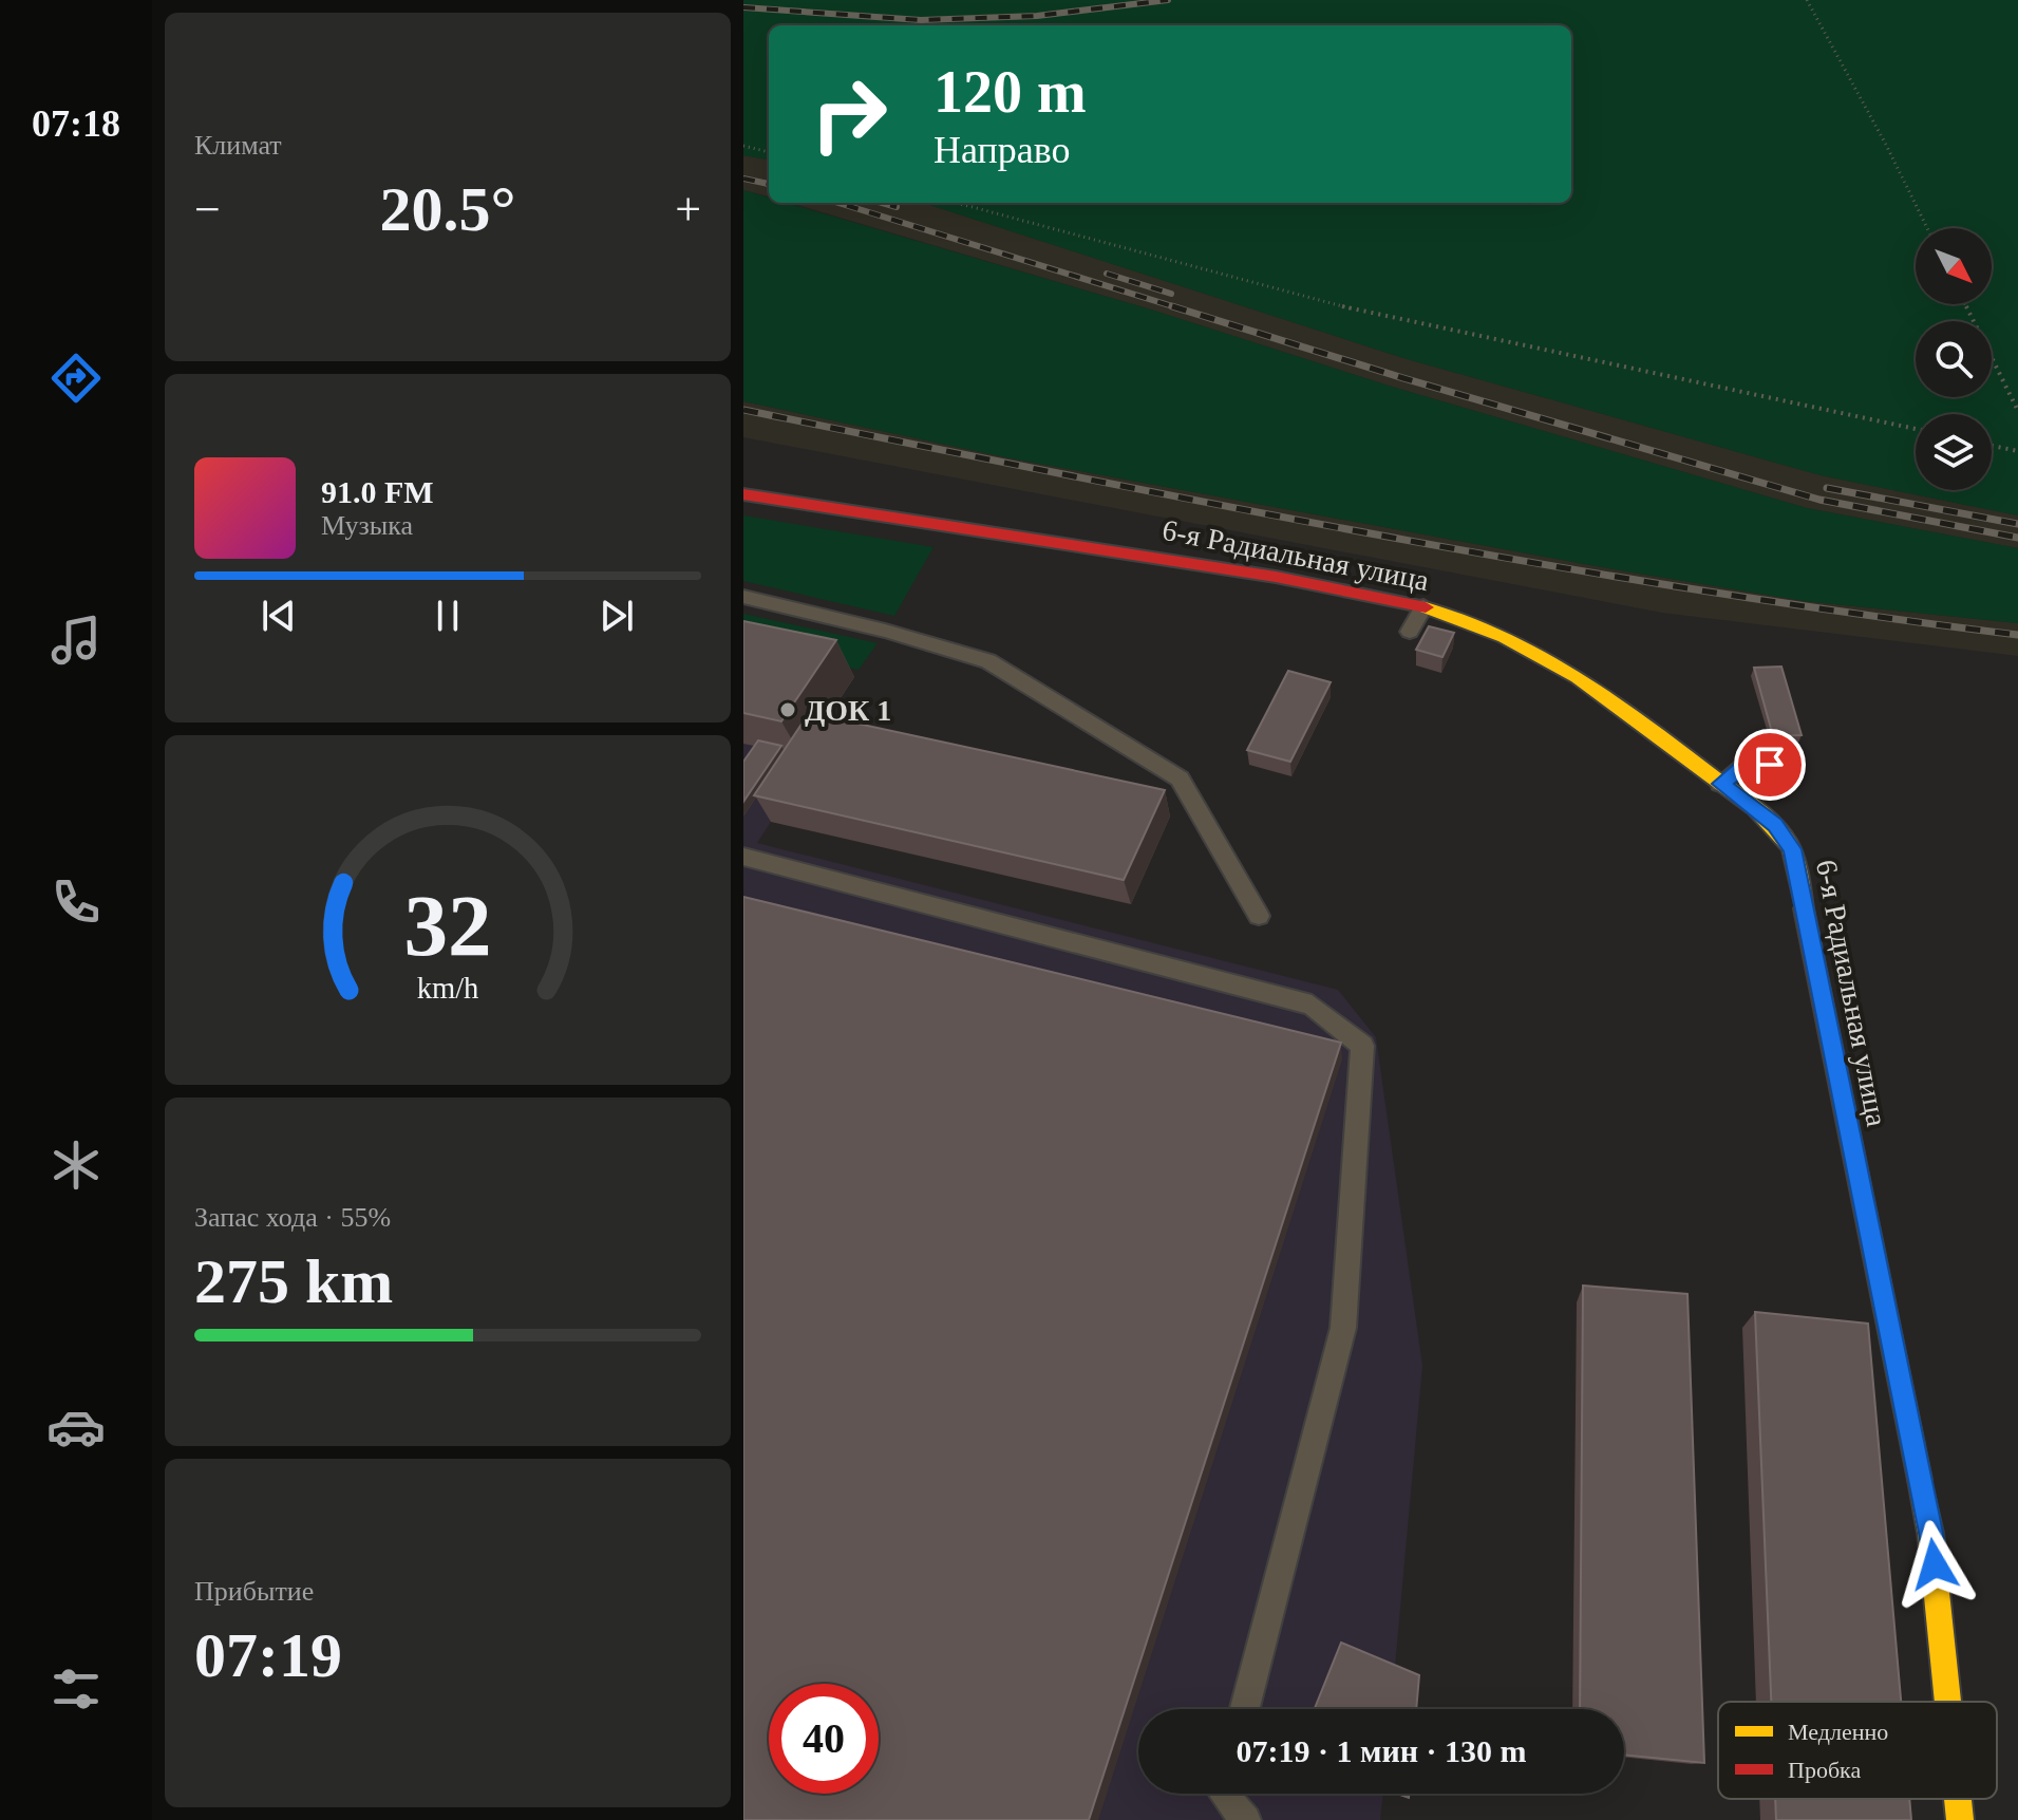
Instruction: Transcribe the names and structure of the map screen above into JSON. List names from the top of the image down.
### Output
{
  "streets": {
    "street": ["6-я Радиальная улица"]
  },
  "places": ["ДОК 1"],
  "legend": ["Медленно", "Пробка"],
  "north": "bottom right",
  "page": {
    "tabs": "07:18",
    "tile": [
      "Климат",
      ["Запас хода · 55%", "275 km"],
      ["Прибытие", "07:19"]
    ],
    "turn": ["120 m", "Направо"],
    "heat": ["−", "20.5°", "+"],
    "song": ["91.0 FM", "Музыка"],
    "limit": "40",
    "trip": "07:19 · 1 мин · 130 m",
    "gauge": ["32", "km/h"]
  }
}
